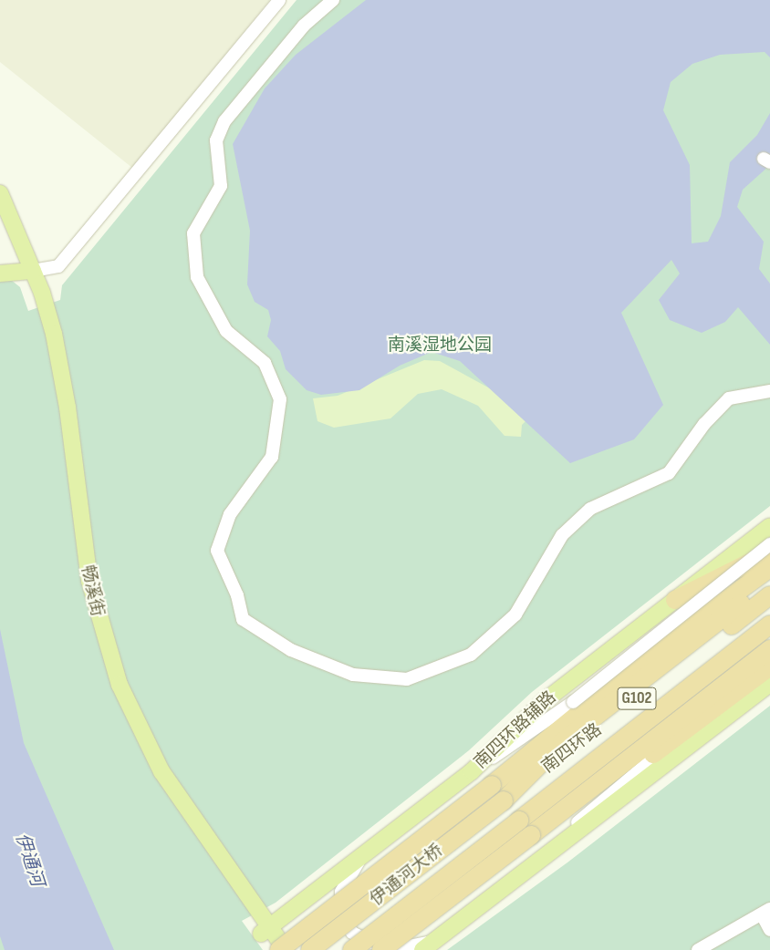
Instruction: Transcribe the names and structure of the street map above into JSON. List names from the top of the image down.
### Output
{
  "streets": {
    "highway": ["G102", "南四环路", "伊通河大桥"],
    "main road": ["畅溪街", "南四环路辅路"]
  },
  "crossings": [
    ["畅溪街", "南四环路辅路"],
    ["南四环路", "伊通河大桥"]
  ],
  "water": ["伊通河"],
  "parks": ["南溪湿地公园"]
}
